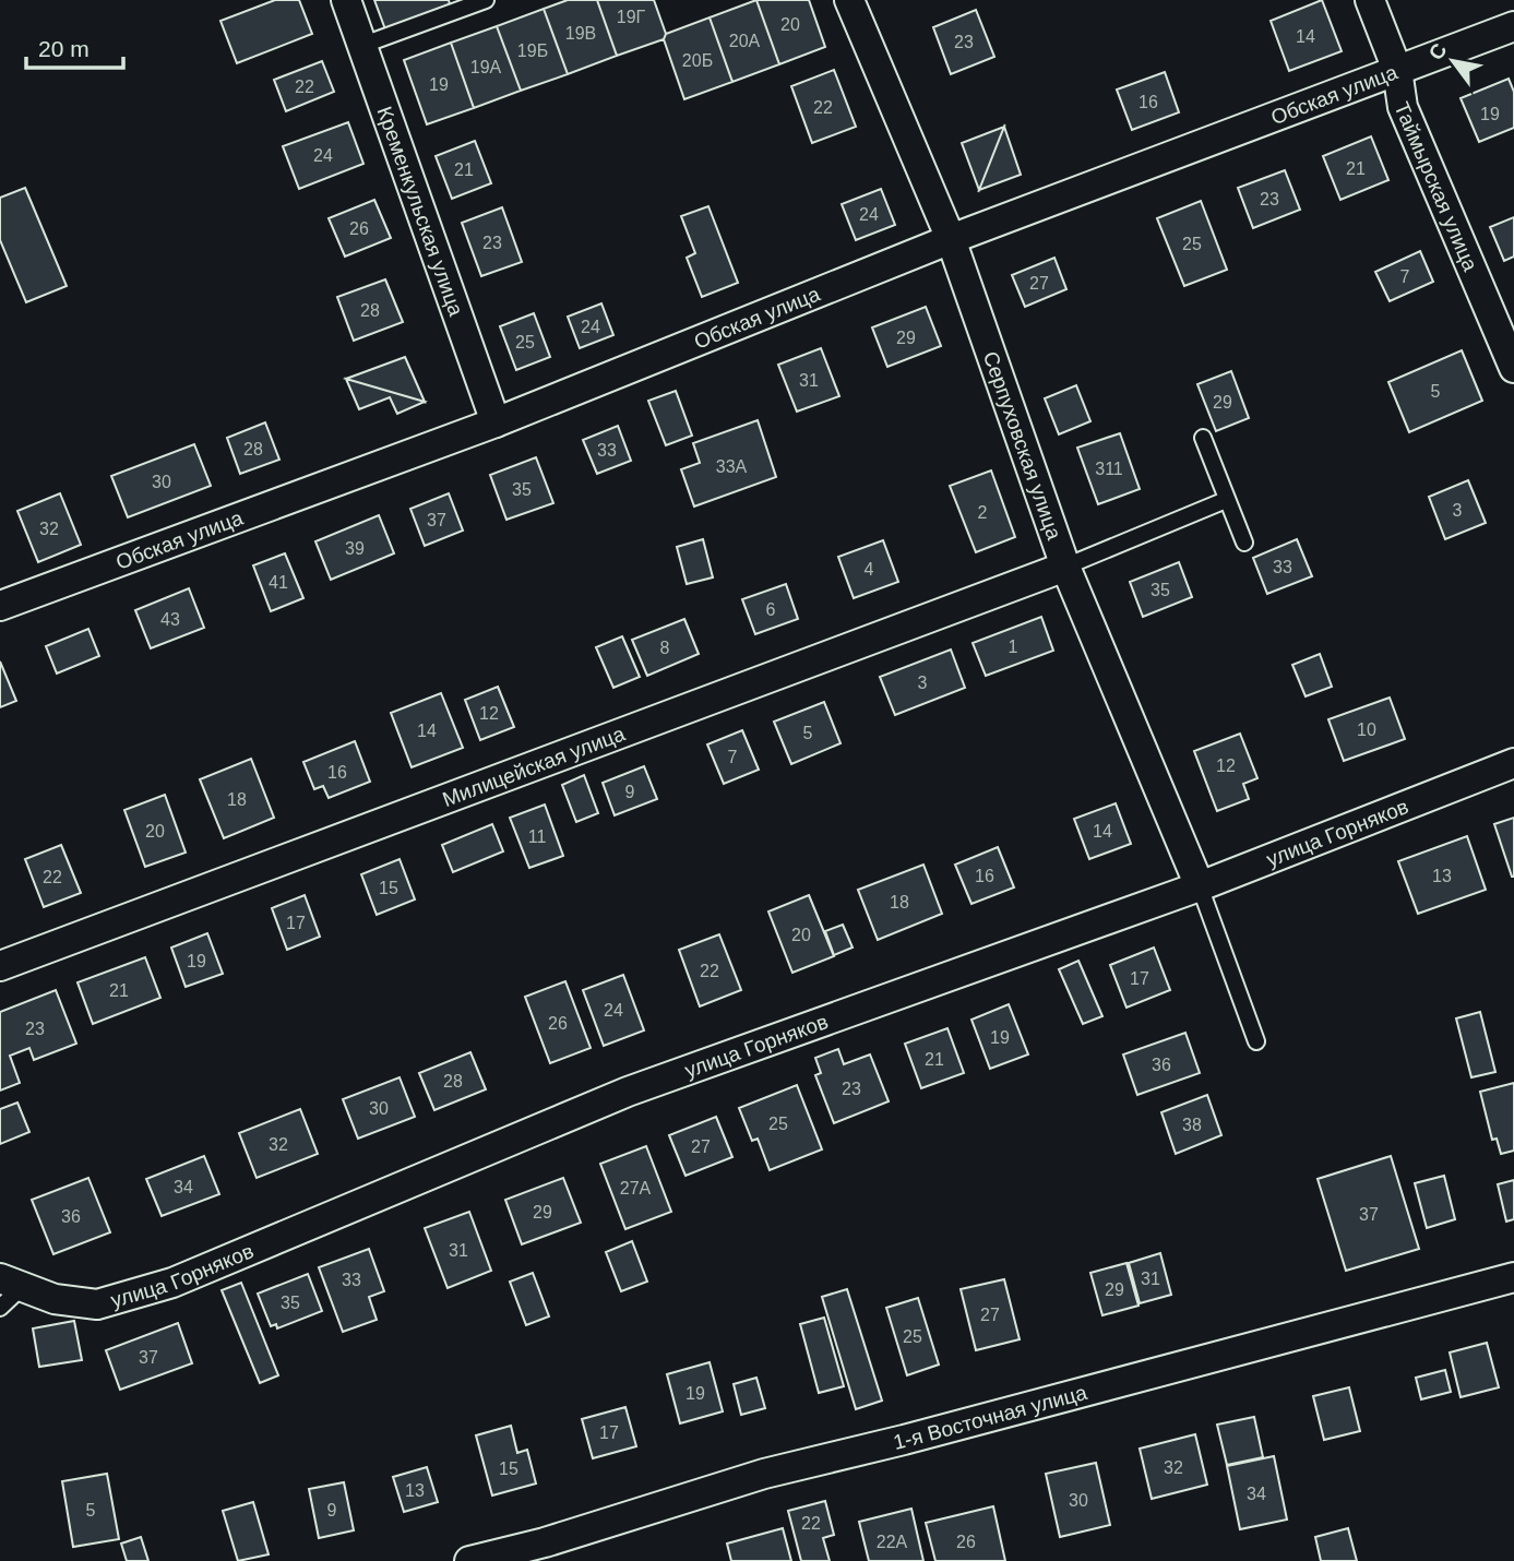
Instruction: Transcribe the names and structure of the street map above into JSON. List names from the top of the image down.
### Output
{
  "streets": {
    "street": [
      "Обская улица",
      "Таймырская улица",
      "Кременкульская улица",
      "Серпуховская улица",
      "Милицейская улица",
      "улица Горняков",
      "1-я Восточная улица"
    ]
  },
  "crossings": [
    ["Обская улица", "Таймырская улица"],
    ["Обская улица", "Кременкульская улица"],
    ["Обская улица", "Серпуховская улица"],
    ["Серпуховская улица", "Милицейская улица"],
    ["Серпуховская улица", "улица Горняков"]
  ],
  "house_numbers": [
    "19Г",
    "20",
    "19В",
    "14",
    "20А",
    "23",
    "19Б",
    "20Б",
    "19А",
    "19",
    "22",
    "16",
    "22",
    "19",
    "24",
    "21",
    "21",
    "23",
    "24",
    "26",
    "23",
    "25",
    "7",
    "27",
    "28",
    "24",
    "29",
    "25",
    "31",
    "5",
    "29",
    "28",
    "33",
    "33А",
    "311",
    "30",
    "35",
    "3",
    "2",
    "37",
    "32",
    "39",
    "33",
    "4",
    "41",
    "35",
    "6",
    "43",
    "1",
    "8",
    "3",
    "12",
    "10",
    "14",
    "5",
    "7",
    "12",
    "16",
    "9",
    "18",
    "20",
    "14",
    "11",
    "16",
    "13",
    "22",
    "15",
    "18",
    "17",
    "20",
    "19",
    "22",
    "17",
    "21",
    "24",
    "26",
    "23",
    "19",
    "21",
    "36",
    "28",
    "23",
    "30",
    "25",
    "38",
    "32",
    "27",
    "34",
    "27А",
    "29",
    "37",
    "36",
    "31",
    "31",
    "33",
    "29",
    "35",
    "27",
    "25",
    "37",
    "19",
    "17",
    "32",
    "15",
    "13",
    "34",
    "30",
    "5",
    "9",
    "22",
    "22А",
    "26"
  ],
  "scale_bar": "20 m",
  "north": "top left"
}
